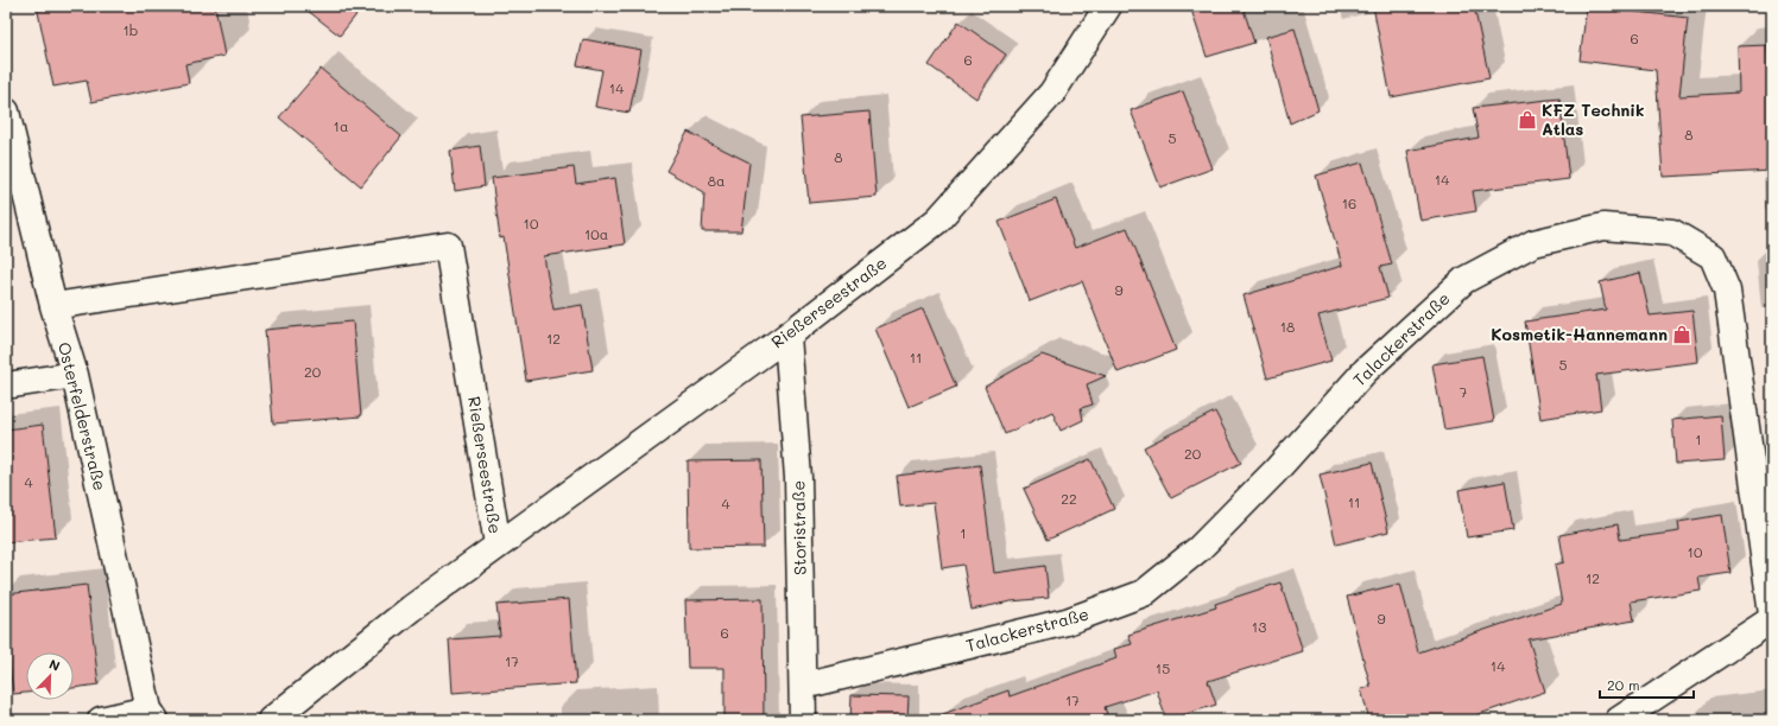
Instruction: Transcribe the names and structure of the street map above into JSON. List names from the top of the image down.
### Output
{
  "streets": {
    "street": [
      "Rießerseestraße",
      "Talackerstraße",
      "Osterfelderstraße",
      "Storistraße"
    ]
  },
  "crossings": [
    ["Rießerseestraße", "Osterfelderstraße"],
    ["Rießerseestraße", "Storistraße"],
    ["Talackerstraße", "Storistraße"]
  ],
  "places": {
    "shop": ["KFZ Technik Atlas", "Kosmetik-Hannemann"]
  },
  "house_numbers": [
    "1b",
    "6",
    "6",
    "14",
    "1a",
    "8",
    "5",
    "8",
    "14",
    "8a",
    "16",
    "10",
    "10a",
    "9",
    "18",
    "12",
    "11",
    "5",
    "20",
    "7",
    "1",
    "20",
    "4",
    "22",
    "11",
    "4",
    "1",
    "10",
    "12",
    "9",
    "13",
    "6",
    "17",
    "14",
    "15",
    "17"
  ],
  "scale_bar": "20 m",
  "north": "top right"
}
